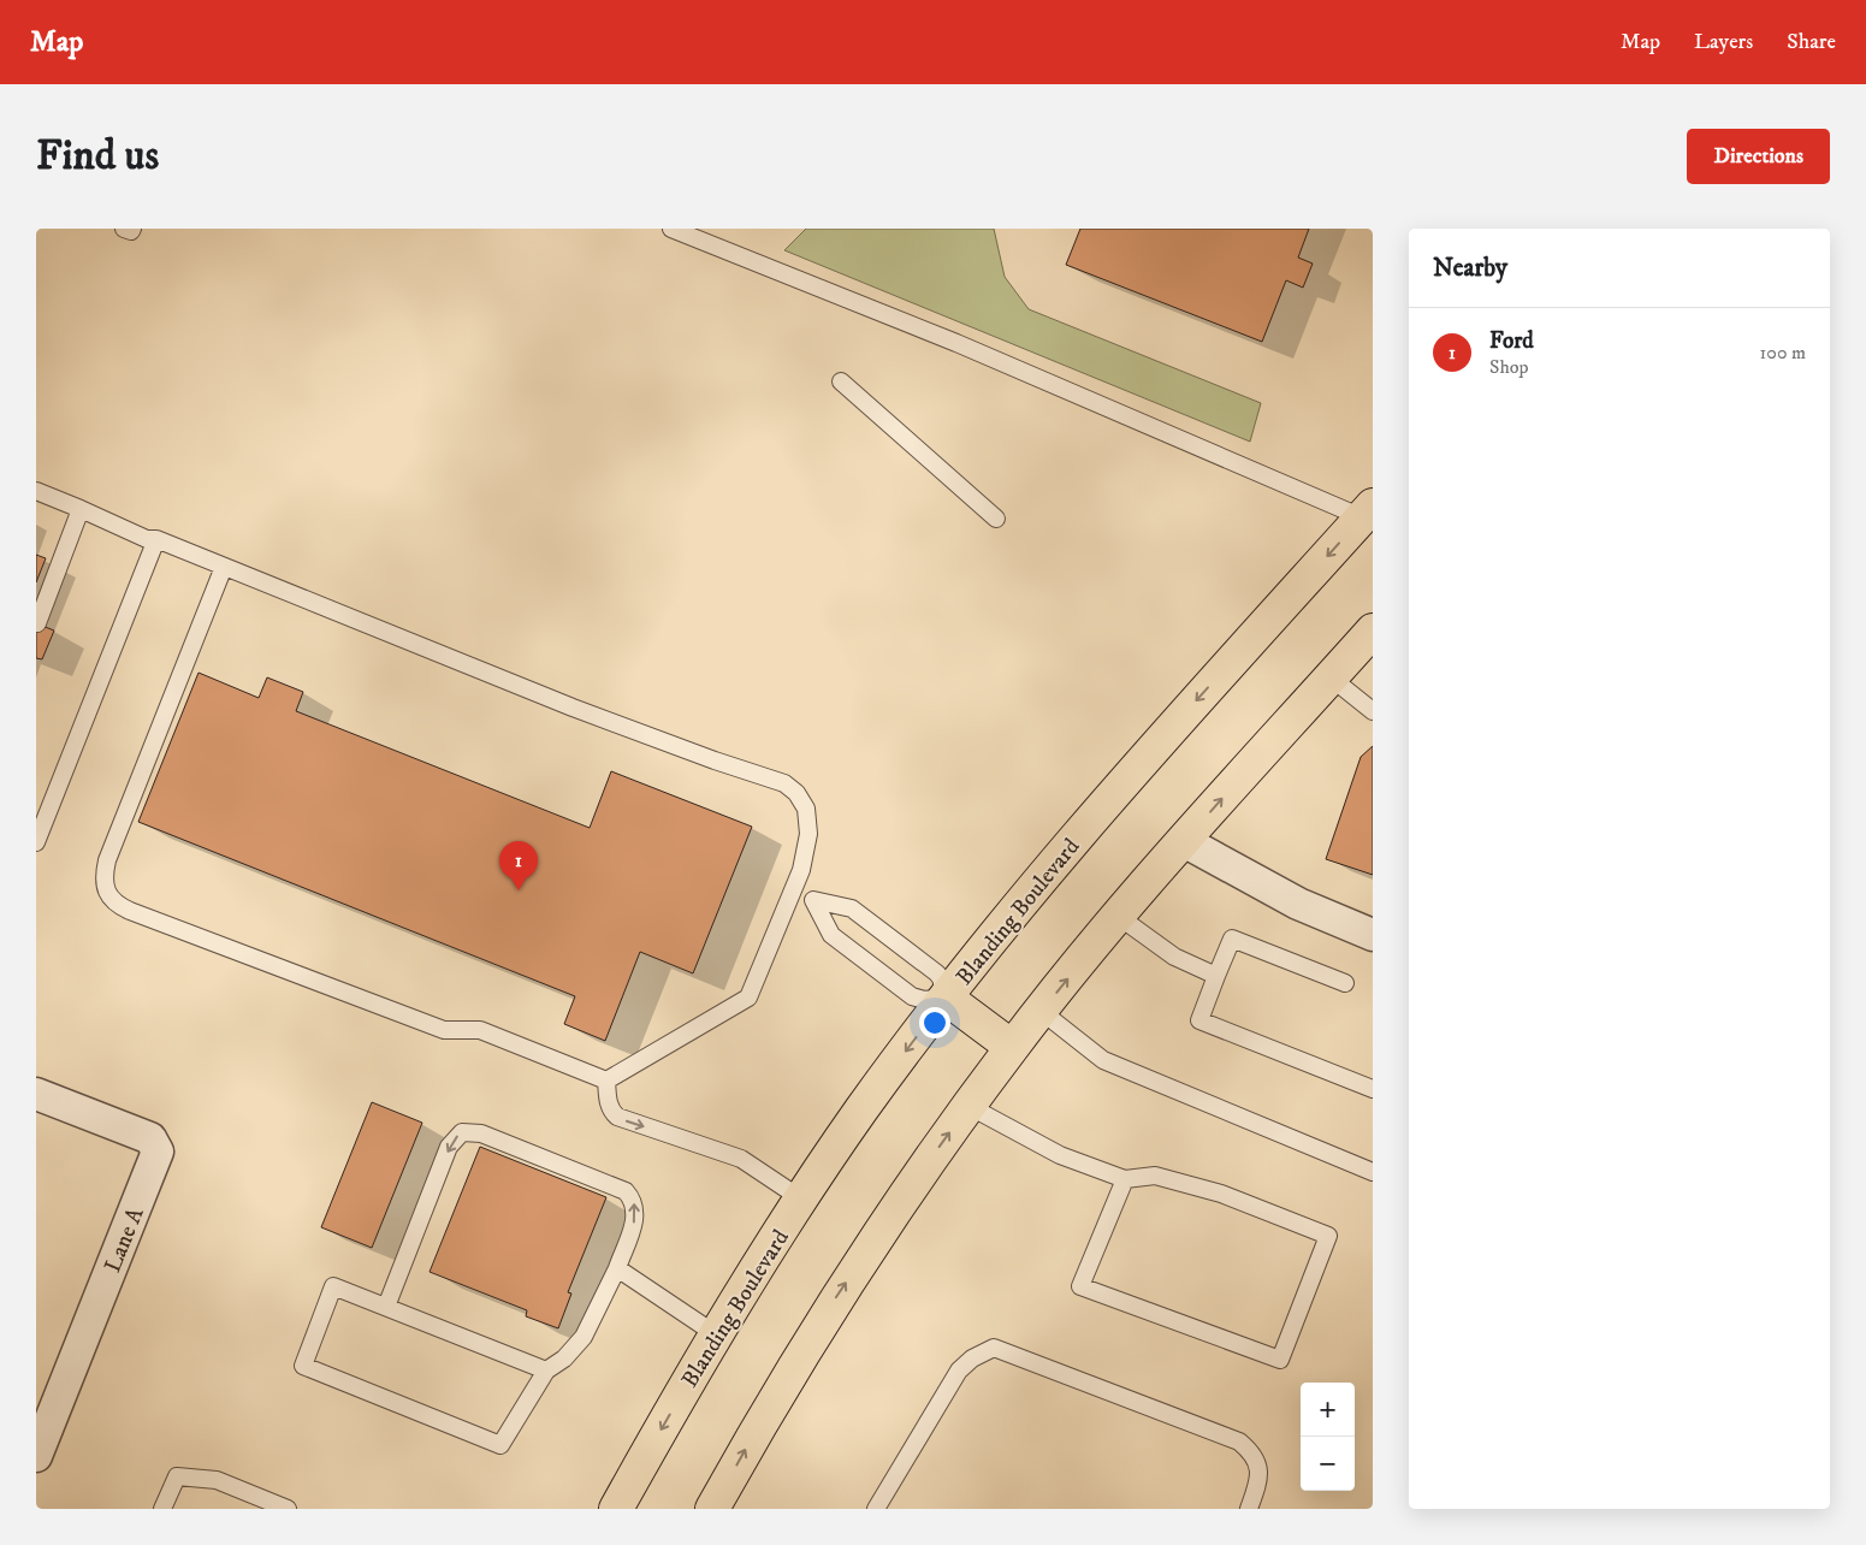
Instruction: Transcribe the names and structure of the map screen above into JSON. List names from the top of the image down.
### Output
{
  "streets": {
    "main road": ["Blanding Boulevard"],
    "street": ["Lane A"]
  },
  "page": {
    "header": "Map",
    "nav": ["Map", "Layers", "Share"],
    "buttons": "Directions",
    "title": "Find us",
    "heading": "Nearby",
    "list": [
      {
        "mark": "1",
        "name": "Ford",
        "note": "Shop",
        "value": "100 m"
      }
    ],
    "pins": "1",
    "map_buttons": ["+", "−"]
  }
}
